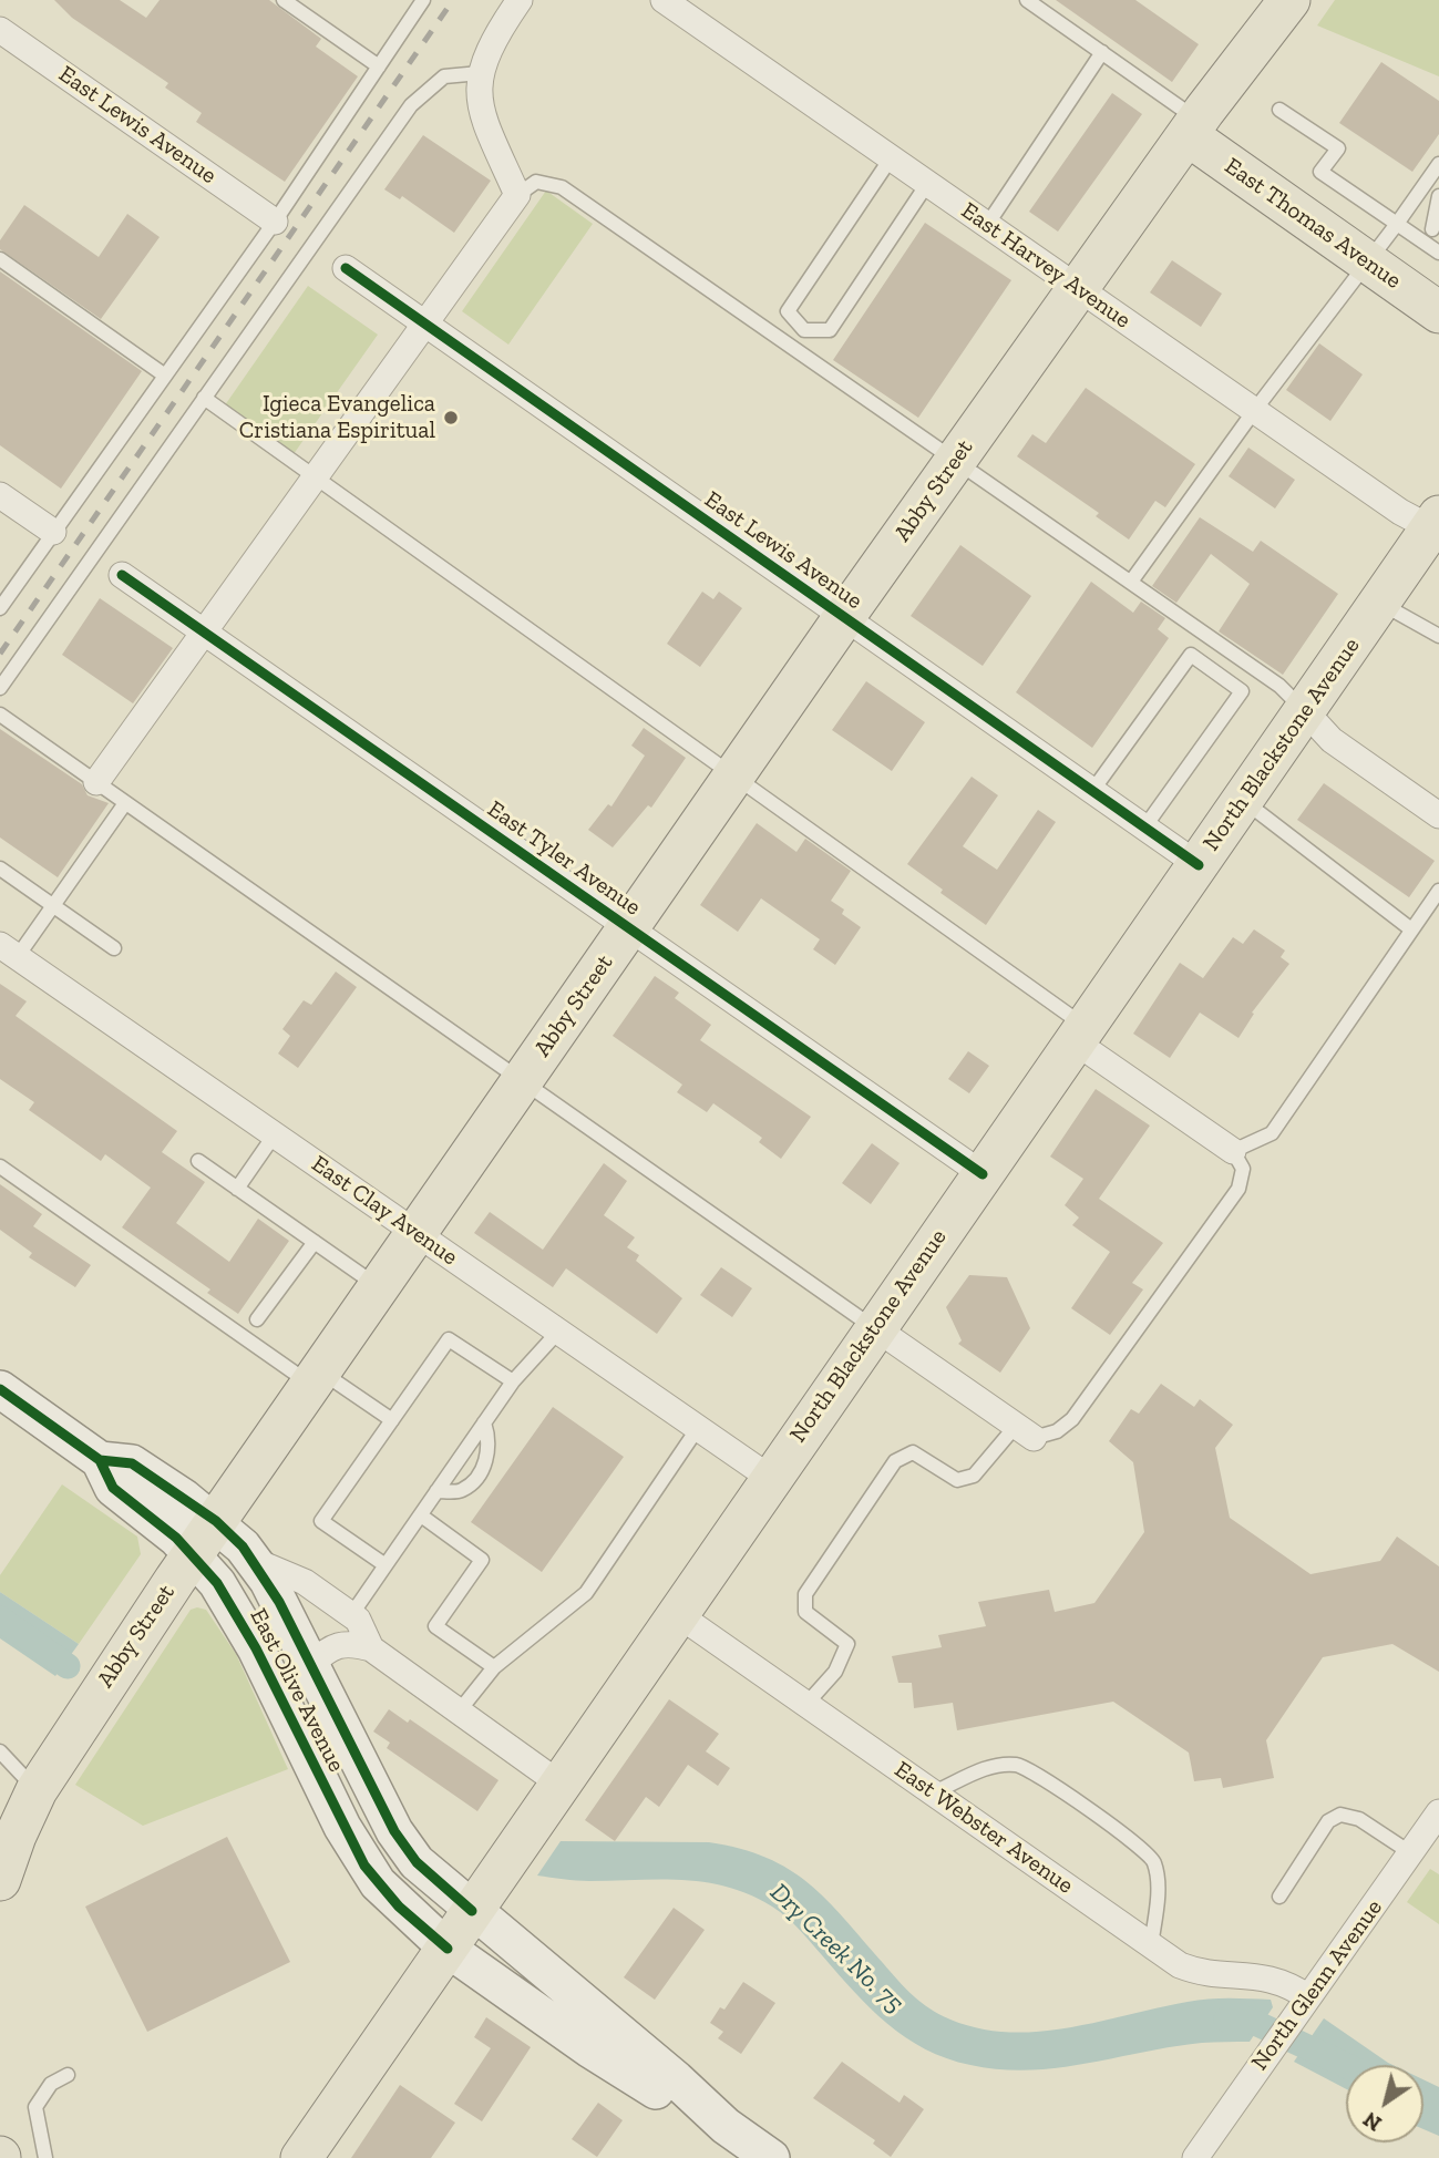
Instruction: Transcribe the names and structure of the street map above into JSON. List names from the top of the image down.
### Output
{
  "streets": {
    "main road": [
      "East Thomas Avenue",
      "Abby Street",
      "North Blackstone Avenue",
      "East Olive Avenue"
    ],
    "street": [
      "East Lewis Avenue",
      "East Harvey Avenue",
      "East Tyler Avenue",
      "East Clay Avenue",
      "East Webster Avenue",
      "North Glenn Avenue"
    ]
  },
  "crossings": [
    ["East Lewis Avenue", "Abby Street"],
    ["East Lewis Avenue", "North Blackstone Avenue"],
    ["East Thomas Avenue", "Abby Street"],
    ["East Harvey Avenue", "Abby Street"],
    ["East Harvey Avenue", "North Blackstone Avenue"],
    ["Abby Street", "East Tyler Avenue"],
    ["Abby Street", "East Clay Avenue"],
    ["Abby Street", "East Olive Avenue"],
    ["North Blackstone Avenue", "East Tyler Avenue"],
    ["North Blackstone Avenue", "East Clay Avenue"],
    ["North Blackstone Avenue", "East Olive Avenue"],
    ["North Blackstone Avenue", "East Webster Avenue"],
    ["East Webster Avenue", "North Glenn Avenue"]
  ],
  "water": ["Dry Creek No. 75"],
  "places": ["Igieca Evangelica Cristiana Espiritual"],
  "north": "bottom left"
}
